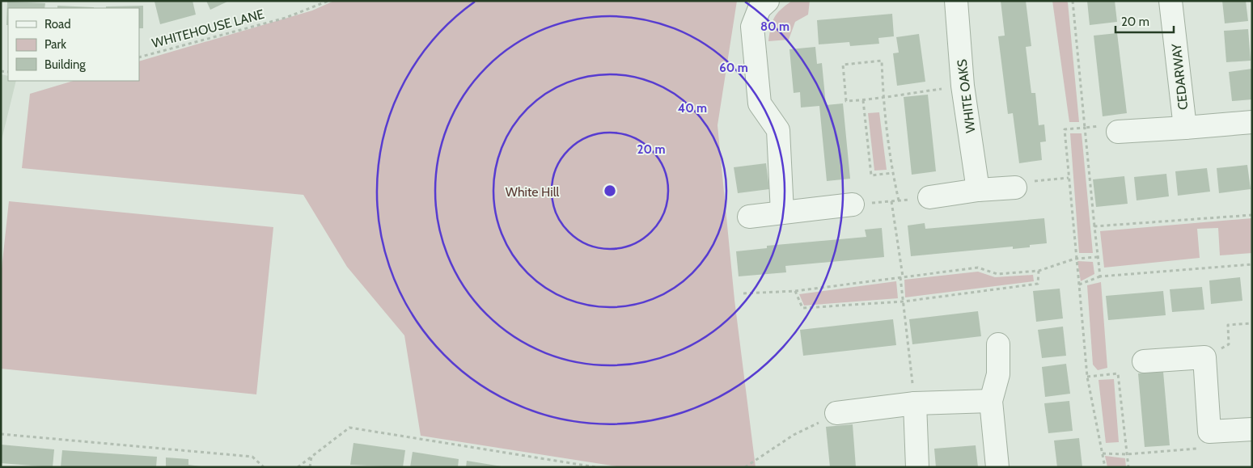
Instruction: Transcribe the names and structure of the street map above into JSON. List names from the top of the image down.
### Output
{
  "streets": {
    "street": ["CEDARWAY", "WHITE OAKS"],
    "path": ["WHITEHOUSE LANE"]
  },
  "parks": ["White Hill"],
  "legend": ["Road", "Park", "Building"],
  "scale_bar": "20 m",
  "rings": [
    "80 m",
    "60 m",
    "40 m",
    "20 m"
  ]
}
